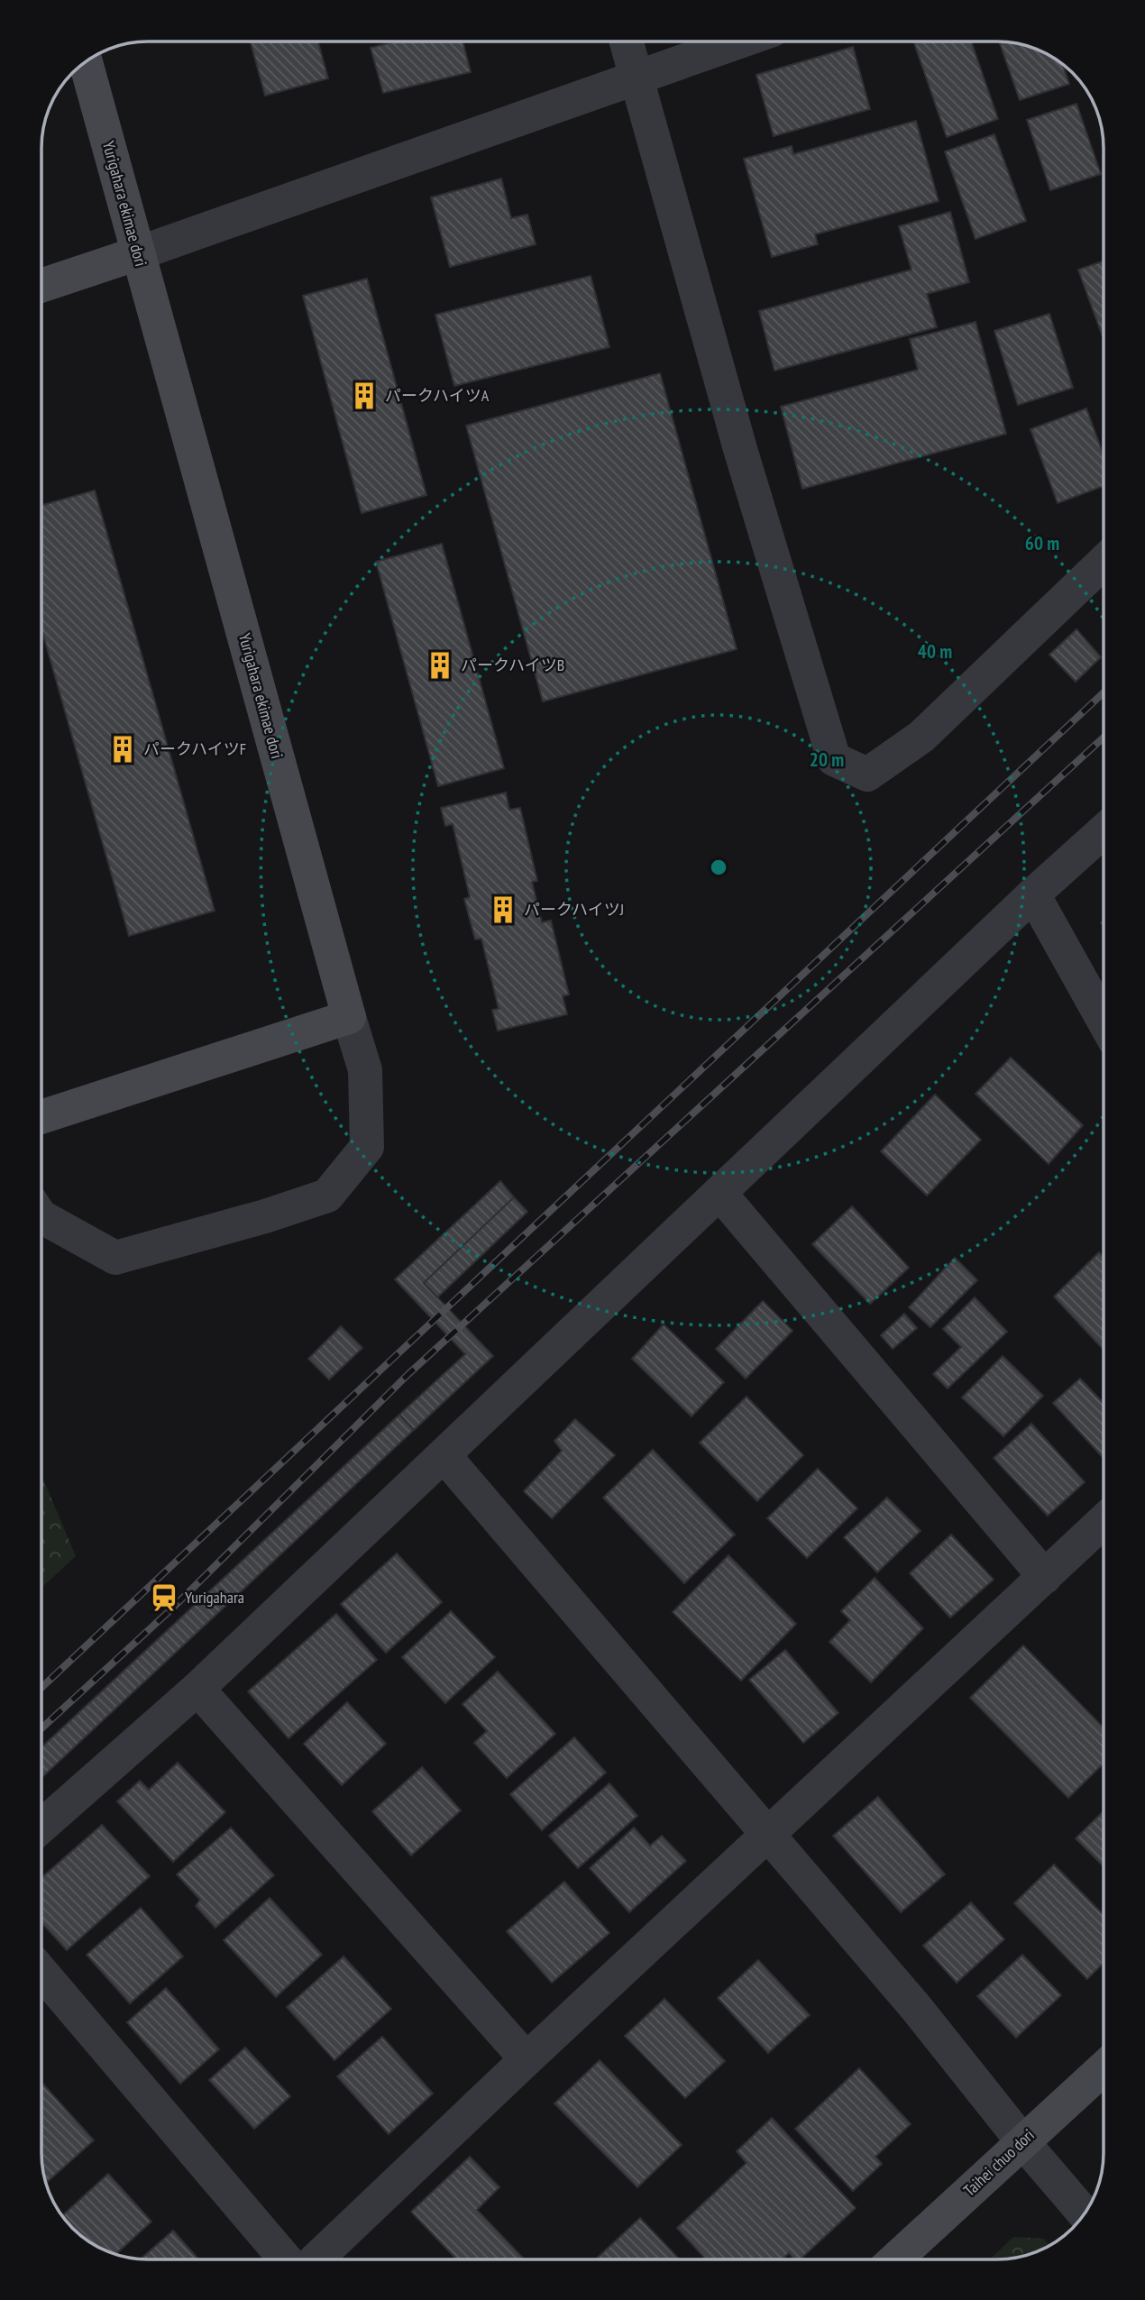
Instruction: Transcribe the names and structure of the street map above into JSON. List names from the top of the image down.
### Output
{
  "streets": {
    "street": ["Yurigahara ekimae dori", "Taihei chuo dori"]
  },
  "places": {
    "building": [
      "パークハイツA",
      "パークハイツB",
      "パークハイツF",
      "パークハイツJ"
    ],
    "station": ["Yurigahara"]
  },
  "rings": ["60 m", "40 m", "20 m"]
}
